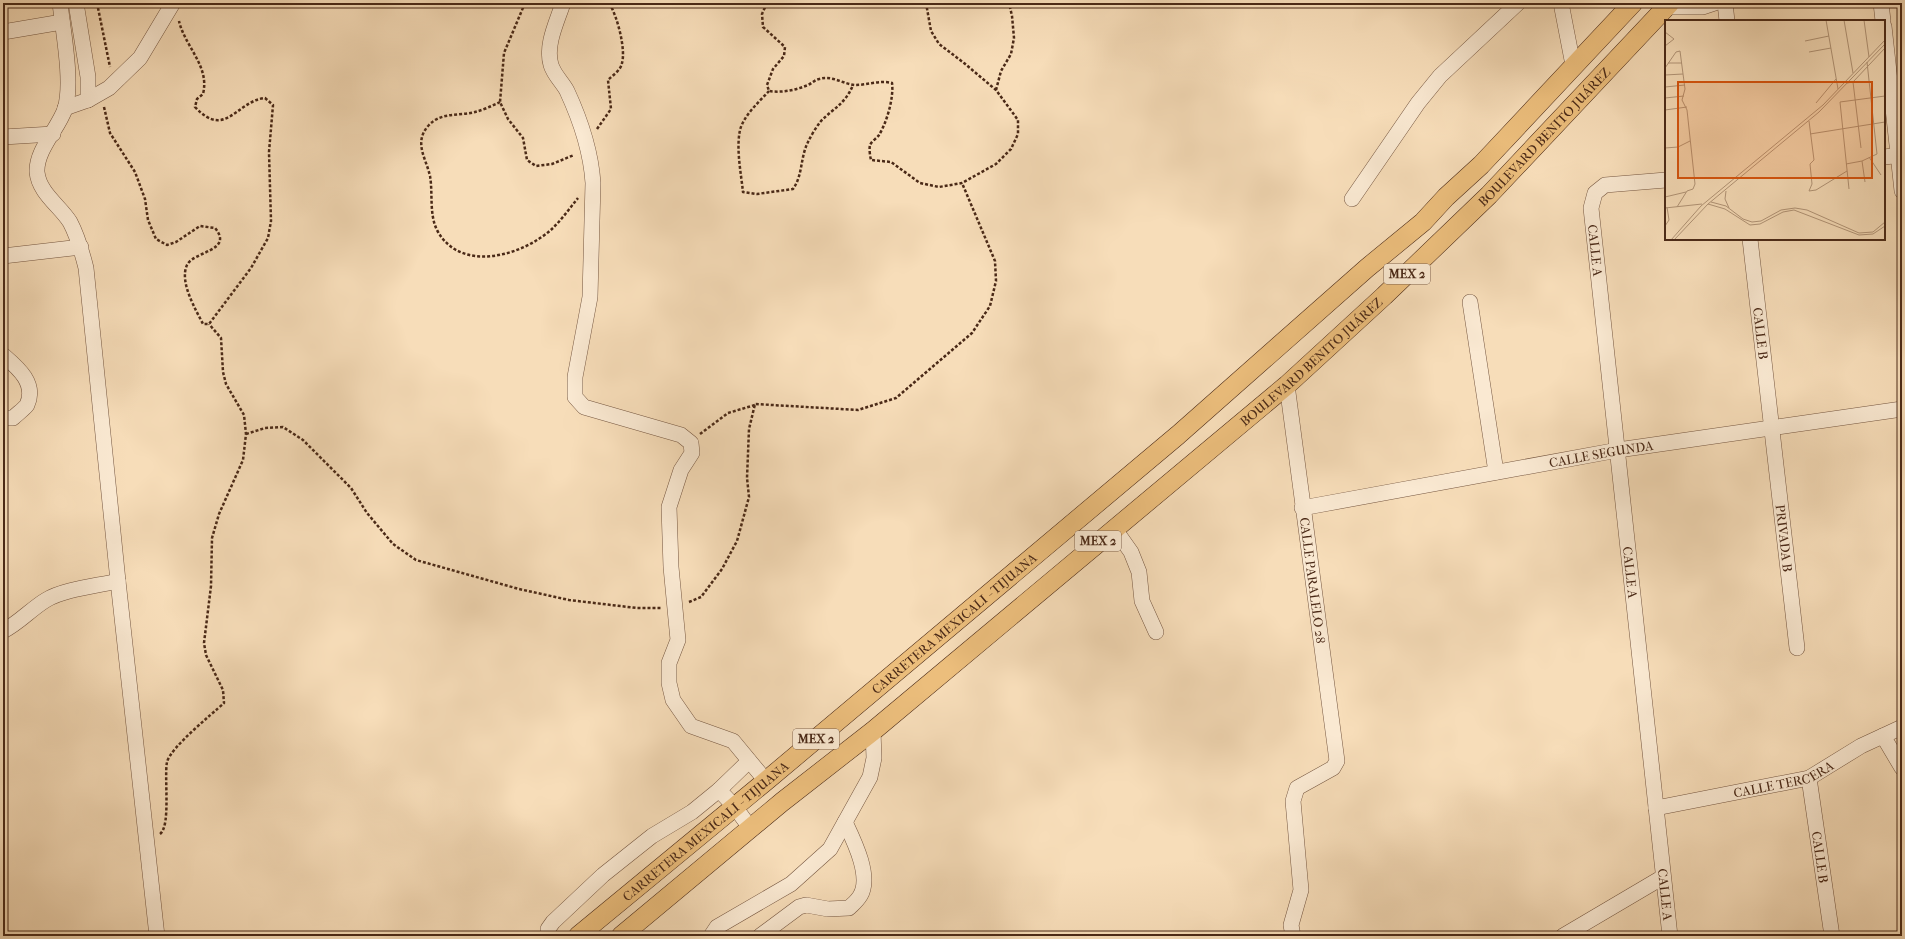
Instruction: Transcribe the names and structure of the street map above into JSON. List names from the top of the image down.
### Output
{
  "streets": {
    "main road": ["BOULEVARD BENITO JUÁREZ", "MEX 2", "CARRETERA MEXICALI - TIJUANA"],
    "street": [
      "CALLE A",
      "CALLE B",
      "CALLE SEGUNDA",
      "PRIVADA B",
      "CALLE PARALELO 28",
      "CALLE TERCERA"
    ]
  },
  "crossings": [
    ["BOULEVARD BENITO JUÁREZ", "CALLE PARALELO 28"],
    ["BOULEVARD BENITO JUÁREZ", "CARRETERA MEXICALI - TIJUANA"],
    ["CALLE A", "CALLE SEGUNDA"],
    ["CALLE A", "CALLE TERCERA"],
    ["CALLE B", "CALLE SEGUNDA"],
    ["CALLE B", "PRIVADA B"],
    ["CALLE B", "CALLE TERCERA"],
    ["CALLE SEGUNDA", "PRIVADA B"],
    ["CALLE SEGUNDA", "CALLE PARALELO 28"]
  ]
}
